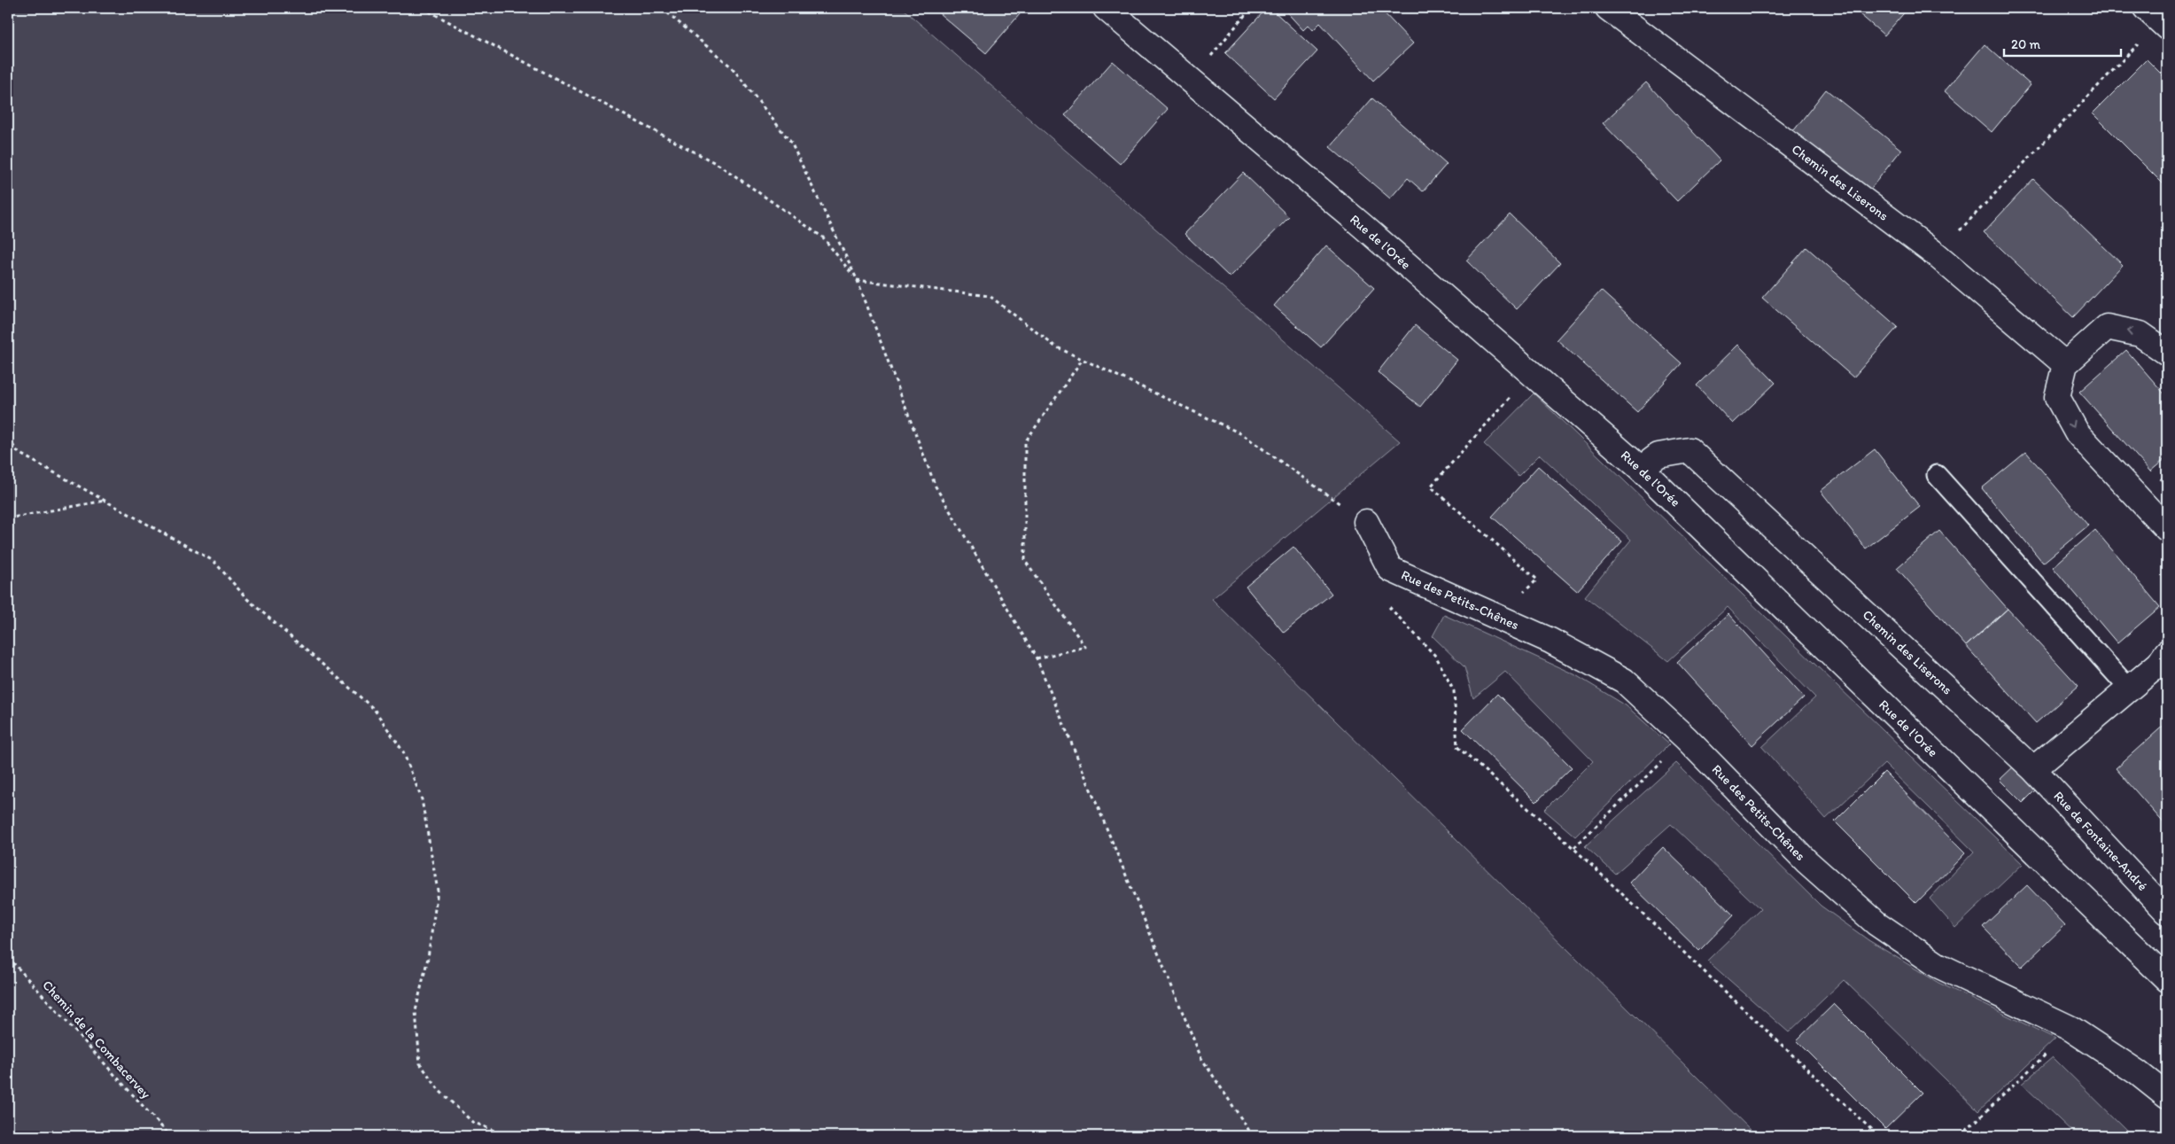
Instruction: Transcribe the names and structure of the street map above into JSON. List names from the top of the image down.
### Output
{
  "streets": {
    "street": [
      "Chemin des Liserons",
      "Rue de l'Orée",
      "Rue des Petits-Chênes",
      "Rue de Fontaine-André"
    ],
    "path": ["Chemin de la Combacervey"]
  },
  "crossings": [
    ["Chemin des Liserons", "Rue de l'Orée"],
    ["Chemin des Liserons", "Rue de Fontaine-André"]
  ],
  "scale_bar": "20 m"
}
